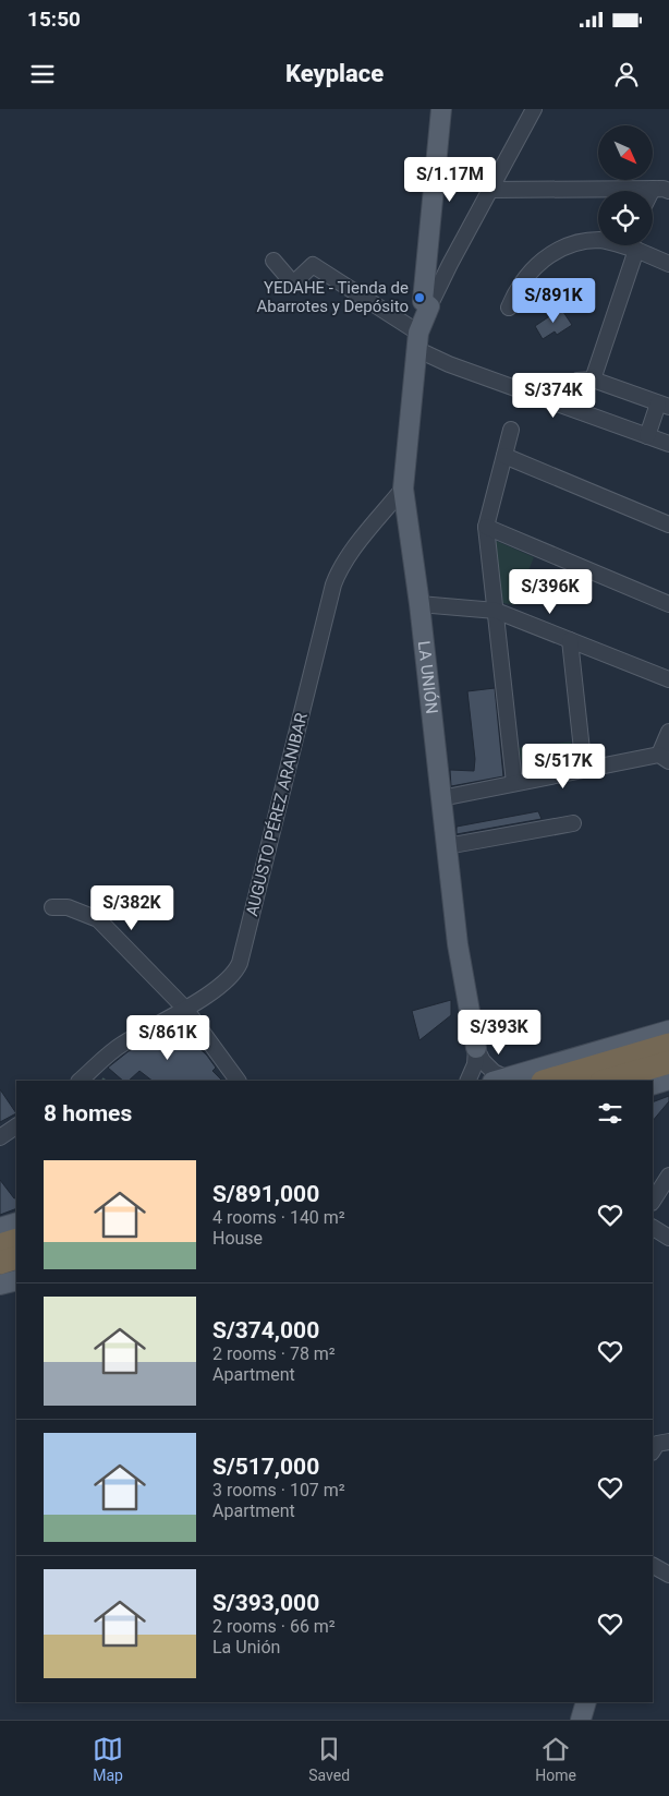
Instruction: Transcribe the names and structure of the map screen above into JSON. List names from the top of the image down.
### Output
{
  "streets": {
    "main road": ["LA UNIÓN"],
    "street": ["AUGUSTO PÉREZ ARANIBAR"]
  },
  "crossings": [
    ["LA UNIÓN", "AUGUSTO PÉREZ ARANIBAR"]
  ],
  "places": ["YEDAHE - Tienda de Abarrotes y Depósito"],
  "north": "bottom right",
  "page": {
    "status": "15:50",
    "header": "Keyplace",
    "price": [
      "S/1.17M",
      "S/891K",
      "S/374K",
      "S/396K",
      "S/517K",
      "S/382K",
      "S/393K",
      "S/861K"
    ],
    "heading": "8 homes",
    "list": [
      {
        "name": "S/891,000",
        "note": "4 rooms · 140 m² · House"
      },
      {
        "name": "S/374,000",
        "note": "2 rooms · 78 m² · Apartment"
      },
      {
        "name": "S/517,000",
        "note": "3 rooms · 107 m² · Apartment"
      },
      {
        "name": "S/393,000",
        "note": "2 rooms · 66 m² · La Unión"
      }
    ],
    "tabs": ["Map", "Saved", "Home"]
  }
}
